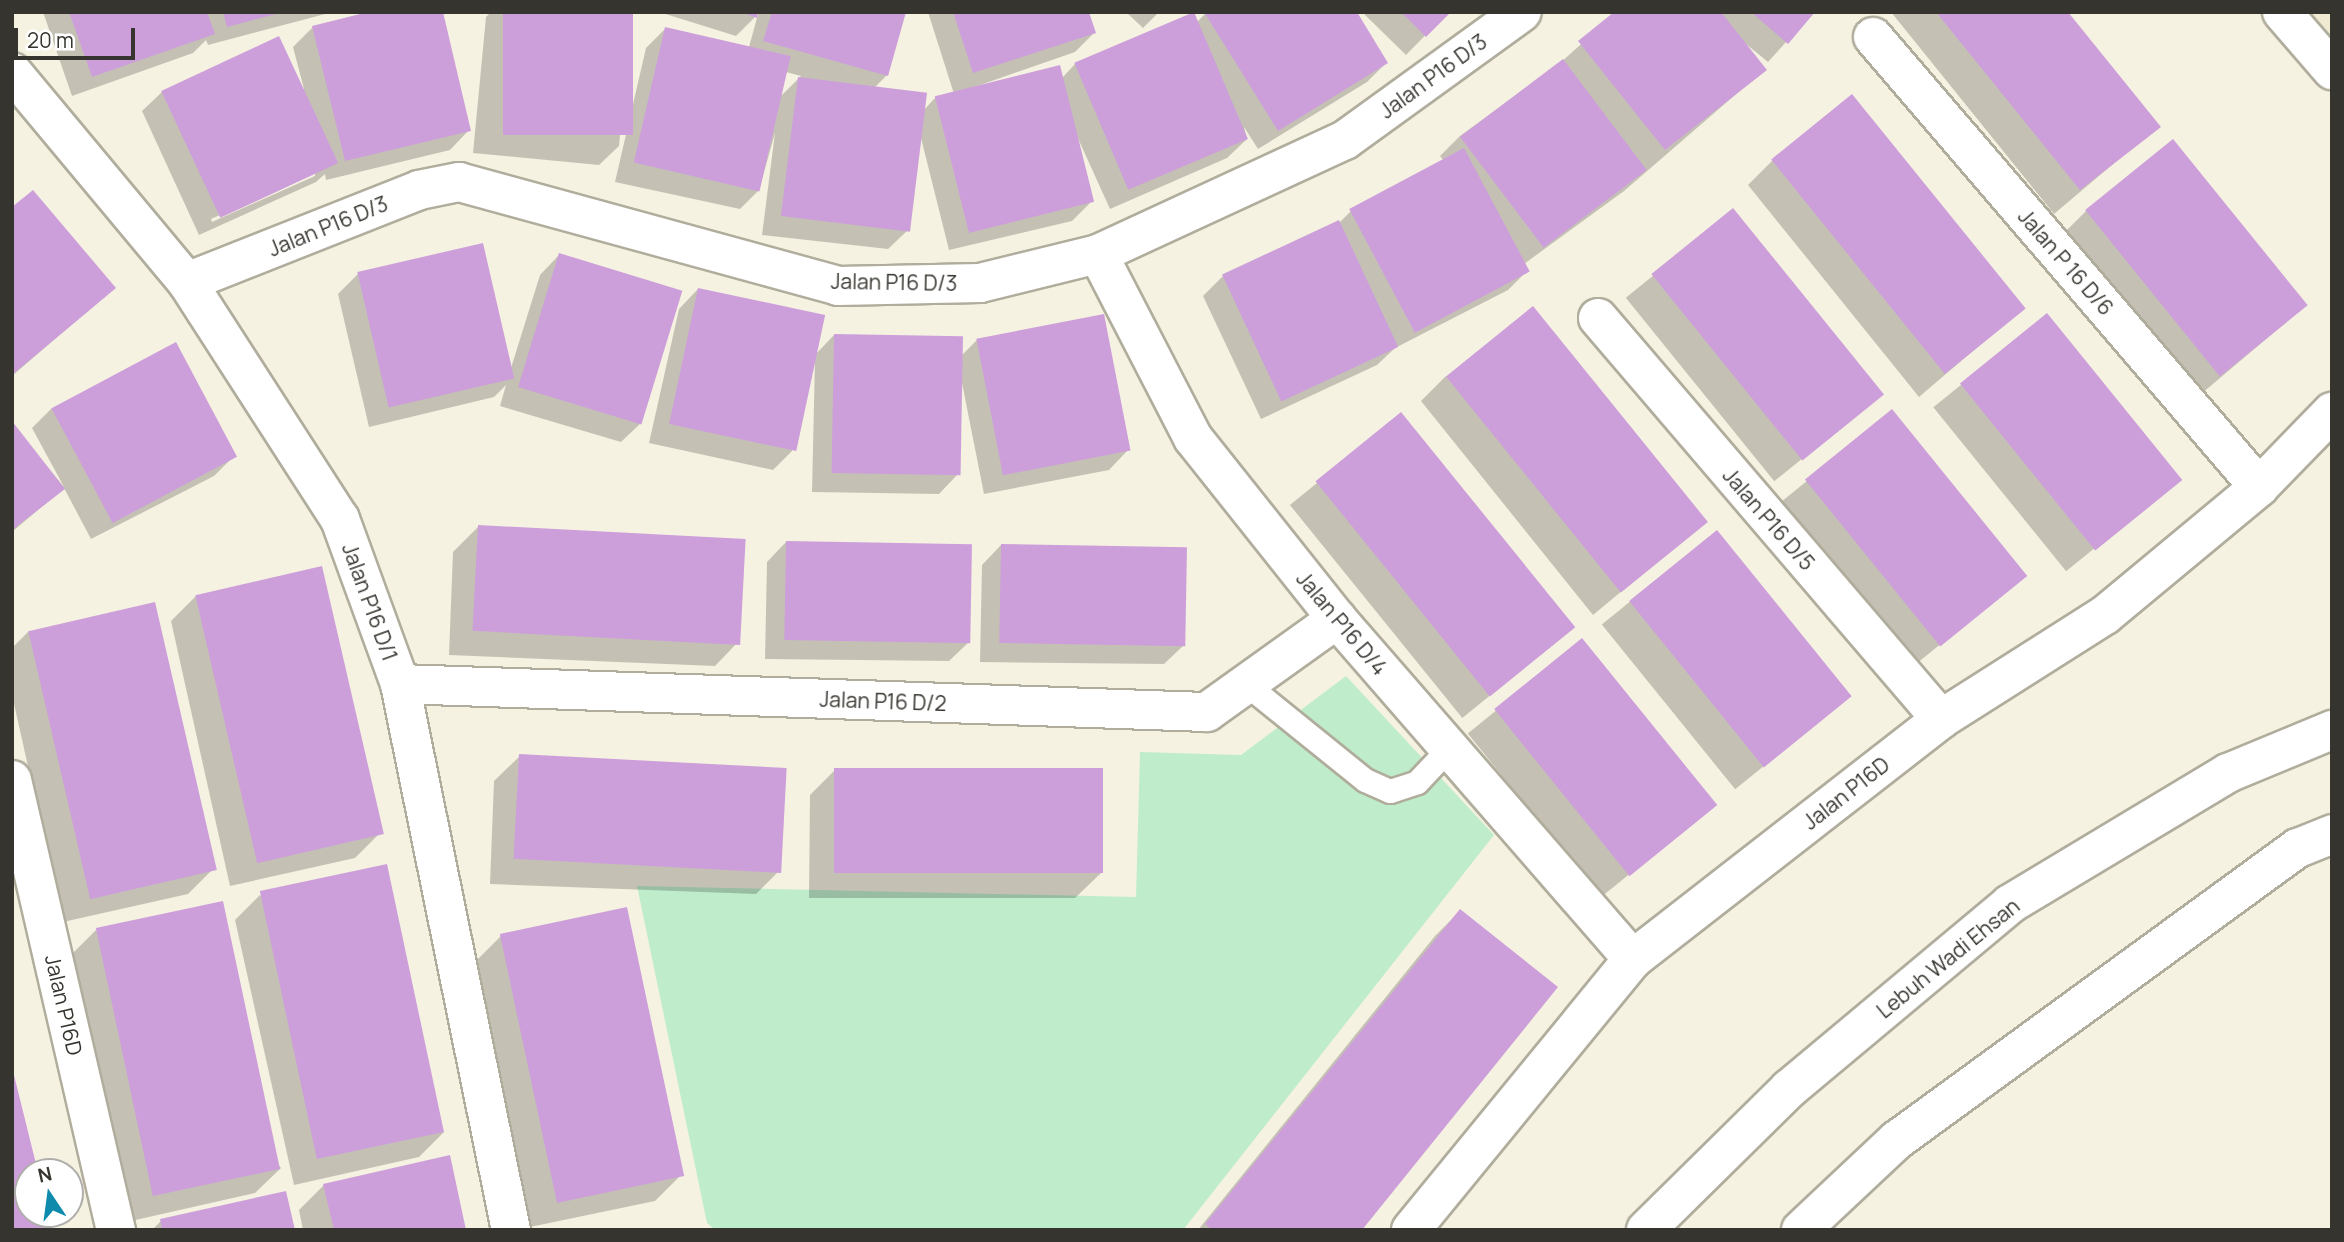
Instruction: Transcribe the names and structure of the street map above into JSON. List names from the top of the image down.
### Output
{
  "streets": {
    "street": [
      "Jalan P16 D/3",
      "Jalan P 16 D/6",
      "Jalan P16 D/5",
      "Jalan P16 D/1",
      "Jalan P16 D/4",
      "Jalan P16 D/2",
      "Jalan P16D",
      "Lebuh Wadi Ehsan"
    ]
  },
  "crossings": [
    ["Jalan P16 D/3", "Jalan P16 D/1"],
    ["Jalan P16 D/3", "Jalan P16 D/4"],
    ["Jalan P 16 D/6", "Jalan P16D"],
    ["Jalan P16 D/5", "Jalan P16D"],
    ["Jalan P16 D/1", "Jalan P16 D/2"],
    ["Jalan P16 D/4", "Jalan P16 D/2"],
    ["Jalan P16 D/4", "Jalan P16D"]
  ],
  "scale_bar": "20 m",
  "north": "top"
}
